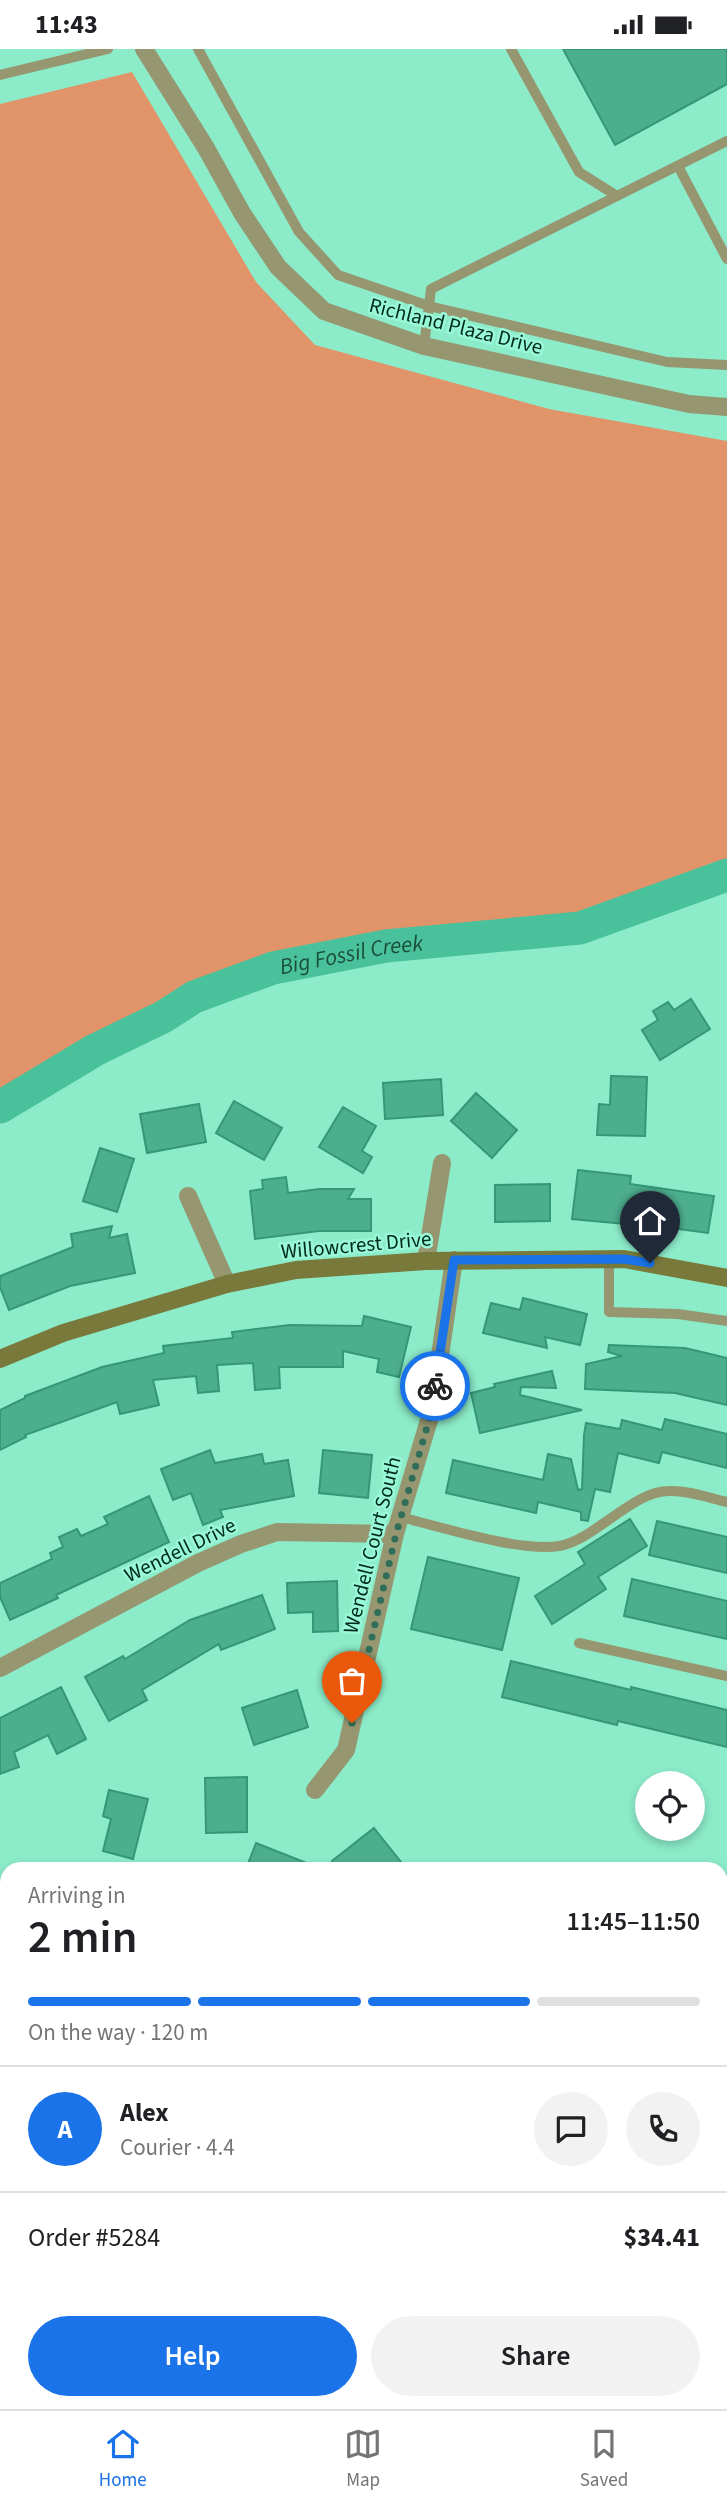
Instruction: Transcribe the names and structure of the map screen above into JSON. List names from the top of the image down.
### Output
{
  "streets": {
    "street": [
      "Richland Plaza Drive",
      "Willowcrest Drive",
      "Wendell Court South",
      "Wendell Drive"
    ]
  },
  "crossings": [
    ["Willowcrest Drive", "Wendell Court South"],
    ["Wendell Court South", "Wendell Drive"]
  ],
  "water": ["Big Fossil Creek"],
  "page": {
    "status": "11:43",
    "heading": ["2 min", "Arriving in", "11:45–11:50"],
    "panel": [
      "Alex",
      "Courier · 4.4",
      "Order #5284",
      "$34.41"
    ],
    "bar": "On the way · 120 m",
    "round": "A",
    "buttons": ["Help", "Share"],
    "tabs": ["Home", "Map", "Saved"]
  }
}
